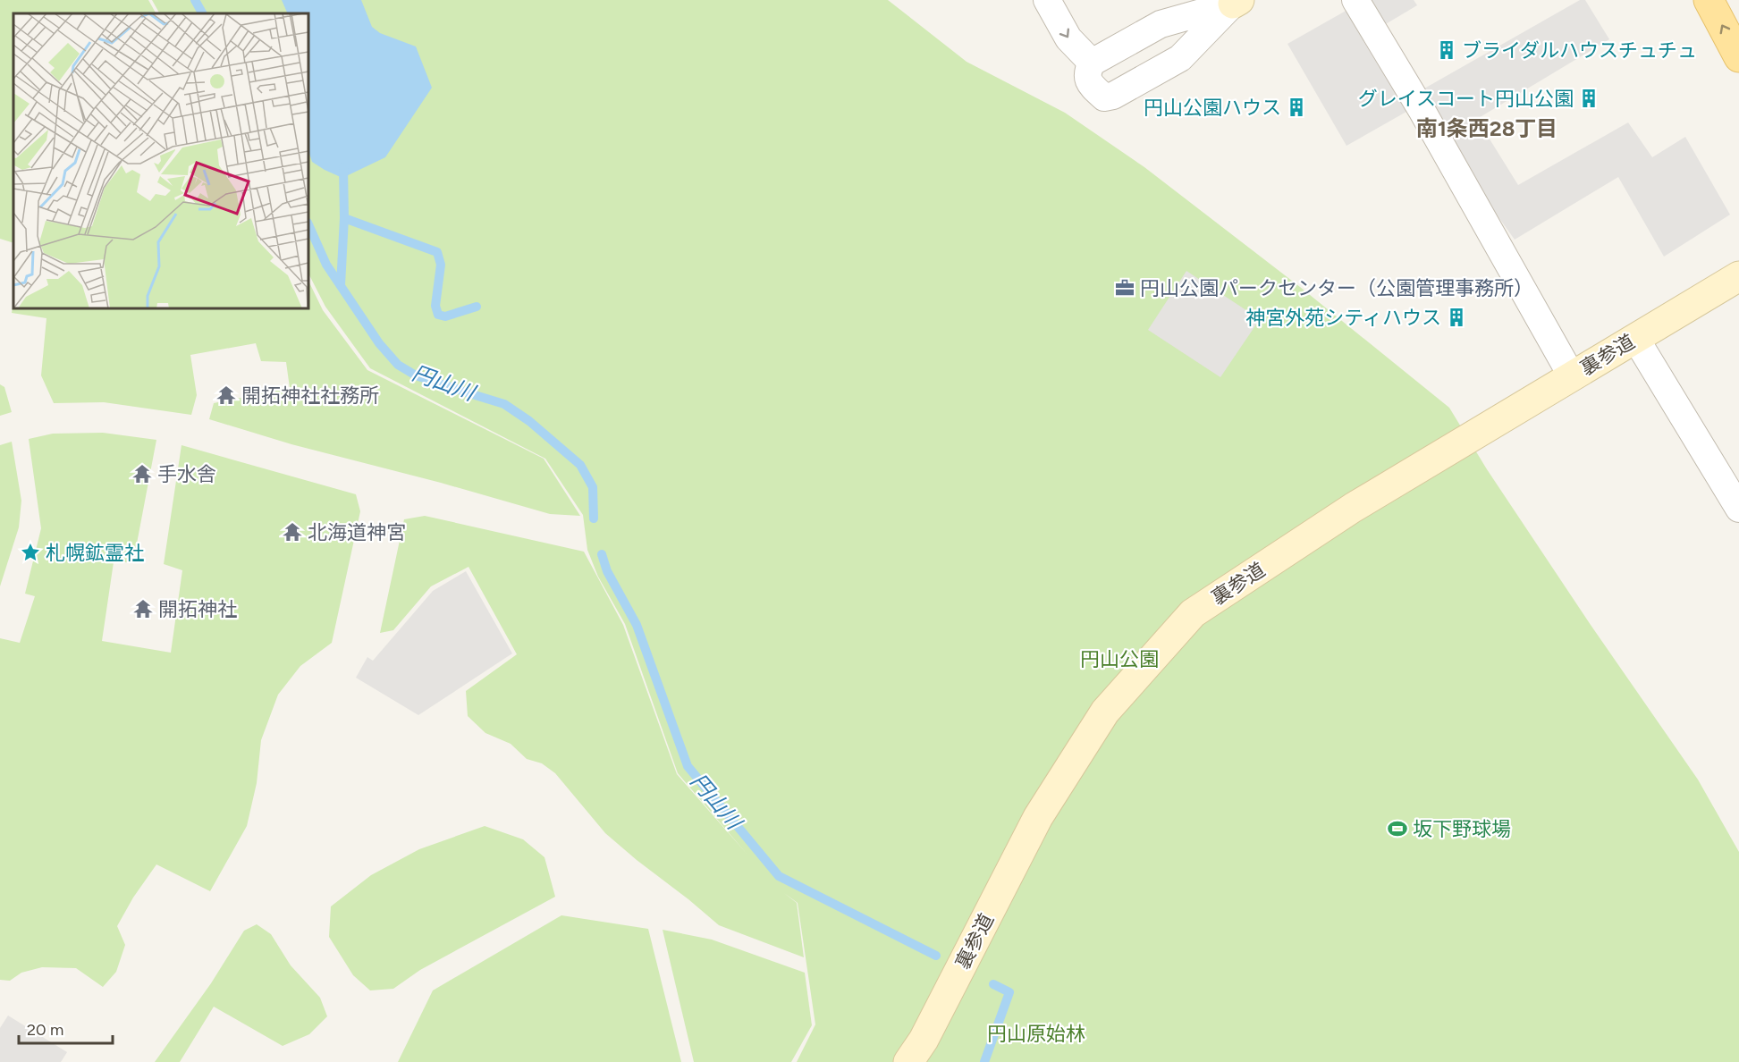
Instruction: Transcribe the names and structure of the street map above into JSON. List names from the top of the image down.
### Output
{
  "streets": {
    "street": ["裏参道"]
  },
  "districts": ["南1条西28丁目"],
  "water": ["円山川"],
  "parks": ["円山公園", "円山原始林"],
  "places": {
    "building": [
      "ブライダルハウスチュチュ",
      "グレイスコート円山公園",
      "円山公園ハウス",
      "神宮外苑シティハウス"
    ],
    "office": ["円山公園パークセンター（公園管理事務所）"],
    "temple": [
      "開拓神社社務所",
      "手水舎",
      "北海道神宮",
      "開拓神社"
    ],
    "place": ["札幌鉱霊社"],
    "sports": ["坂下野球場"]
  },
  "scale_bar": "20 m"
}
